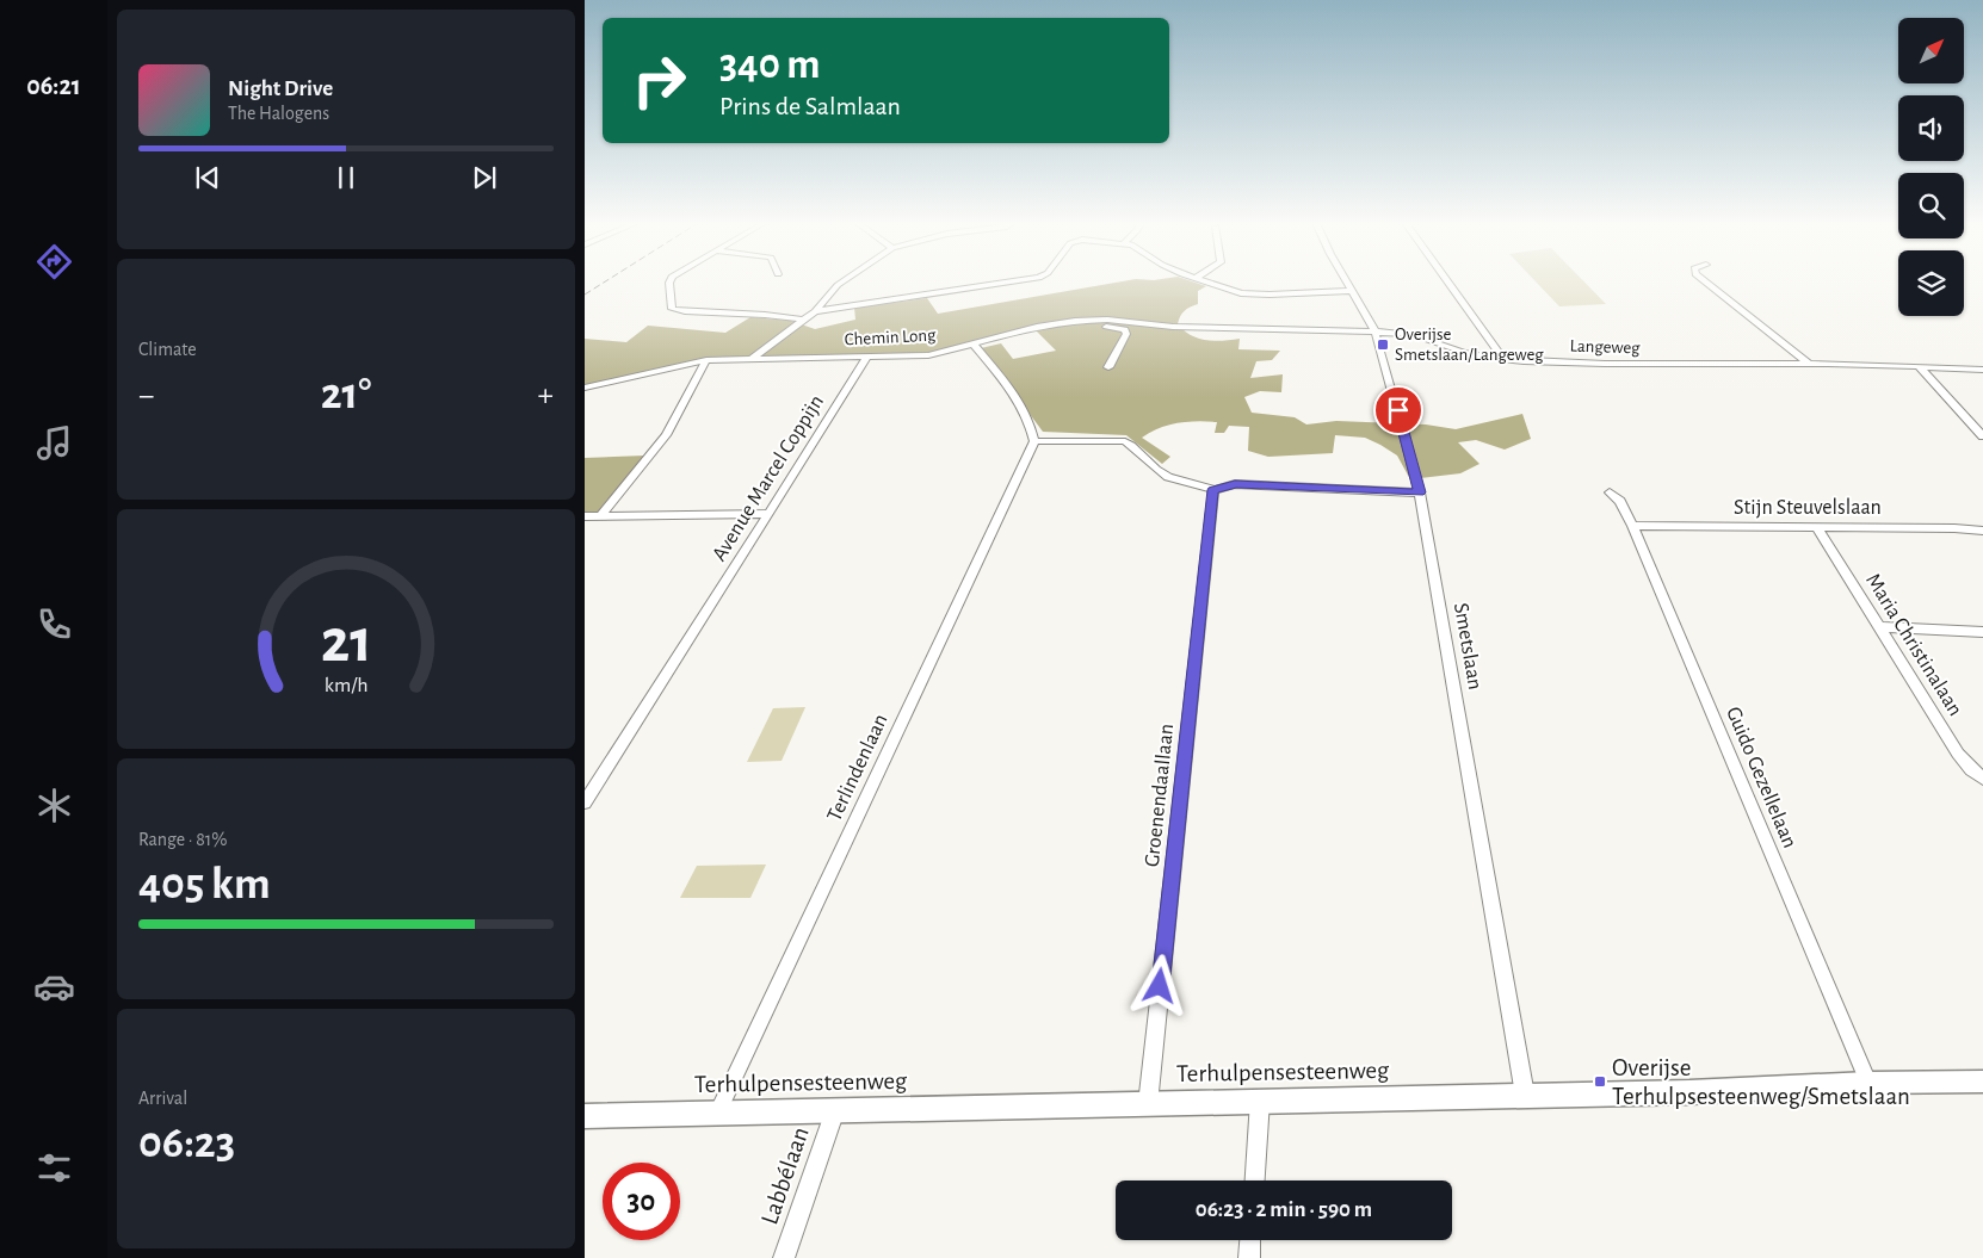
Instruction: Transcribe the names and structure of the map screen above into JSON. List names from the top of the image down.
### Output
{
  "streets": {
    "main road": ["Terhulpensesteenweg"],
    "street": [
      "Chemin Long",
      "Langeweg",
      "Avenue Marcel Coppijn",
      "Stijn Steuvelslaan",
      "Maria Christinalaan",
      "Smetslaan",
      "Terlindenlaan",
      "Guido Gezellelaan",
      "Groenendaallaan",
      "Labbélaan"
    ]
  },
  "crossings": [
    ["Chemin Long", "Langeweg"],
    ["Chemin Long", "Avenue Marcel Coppijn"],
    ["Langeweg", "Smetslaan"],
    ["Stijn Steuvelslaan", "Maria Christinalaan"],
    ["Stijn Steuvelslaan", "Guido Gezellelaan"],
    ["Smetslaan", "Terhulpensesteenweg"],
    ["Terlindenlaan", "Terhulpensesteenweg"],
    ["Guido Gezellelaan", "Terhulpensesteenweg"],
    ["Groenendaallaan", "Terhulpensesteenweg"],
    ["Terhulpensesteenweg", "Labbélaan"]
  ],
  "places": {
    "transit": ["Overijse Smetslaan/Langeweg", "Overijse Terhulpsesteenweg/Smetslaan"]
  },
  "north": "top right",
  "page": {
    "tabs": "06:21",
    "turn": ["340 m", "Prins de Salmlaan"],
    "song": ["Night Drive", "The Halogens"],
    "tile": [
      "Climate",
      ["Range · 81%", "405 km"],
      ["Arrival", "06:23"]
    ],
    "heat": ["−", "21°", "+"],
    "limit": "30",
    "trip": "06:23 · 2 min · 590 m",
    "gauge": ["21", "km/h"]
  }
}
